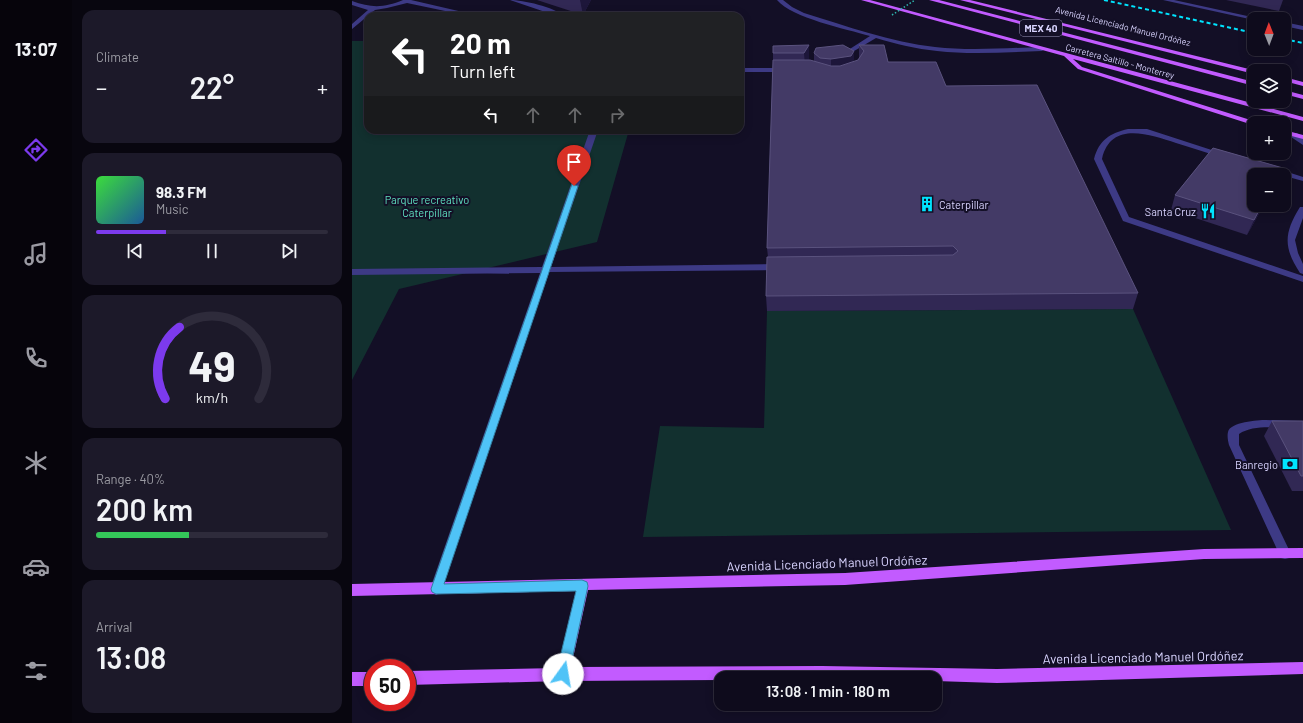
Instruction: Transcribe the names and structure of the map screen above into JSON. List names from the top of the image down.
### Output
{
  "streets": {
    "main road": ["Avenida Licenciado Manuel Ordóñez", "MEX 40", "Carretera Saltillo - Monterrey"]
  },
  "parks": ["Parque recreativo Caterpillar"],
  "places": {
    "building": ["Caterpillar"],
    "restaurant": ["Santa Cruz"],
    "bank": ["Banregio"]
  },
  "north": "top",
  "page": {
    "tabs": "13:07",
    "tile": [
      "Climate",
      ["Range · 40%", "200 km"],
      ["Arrival", "13:08"]
    ],
    "map_buttons": ["+", "−"],
    "turn": ["20 m", "Turn left"],
    "heat": ["−", "22°", "+"],
    "song": ["98.3 FM", "Music"],
    "limit": "50",
    "trip": "13:08 · 1 min · 180 m",
    "gauge": ["49", "km/h"]
  }
}
